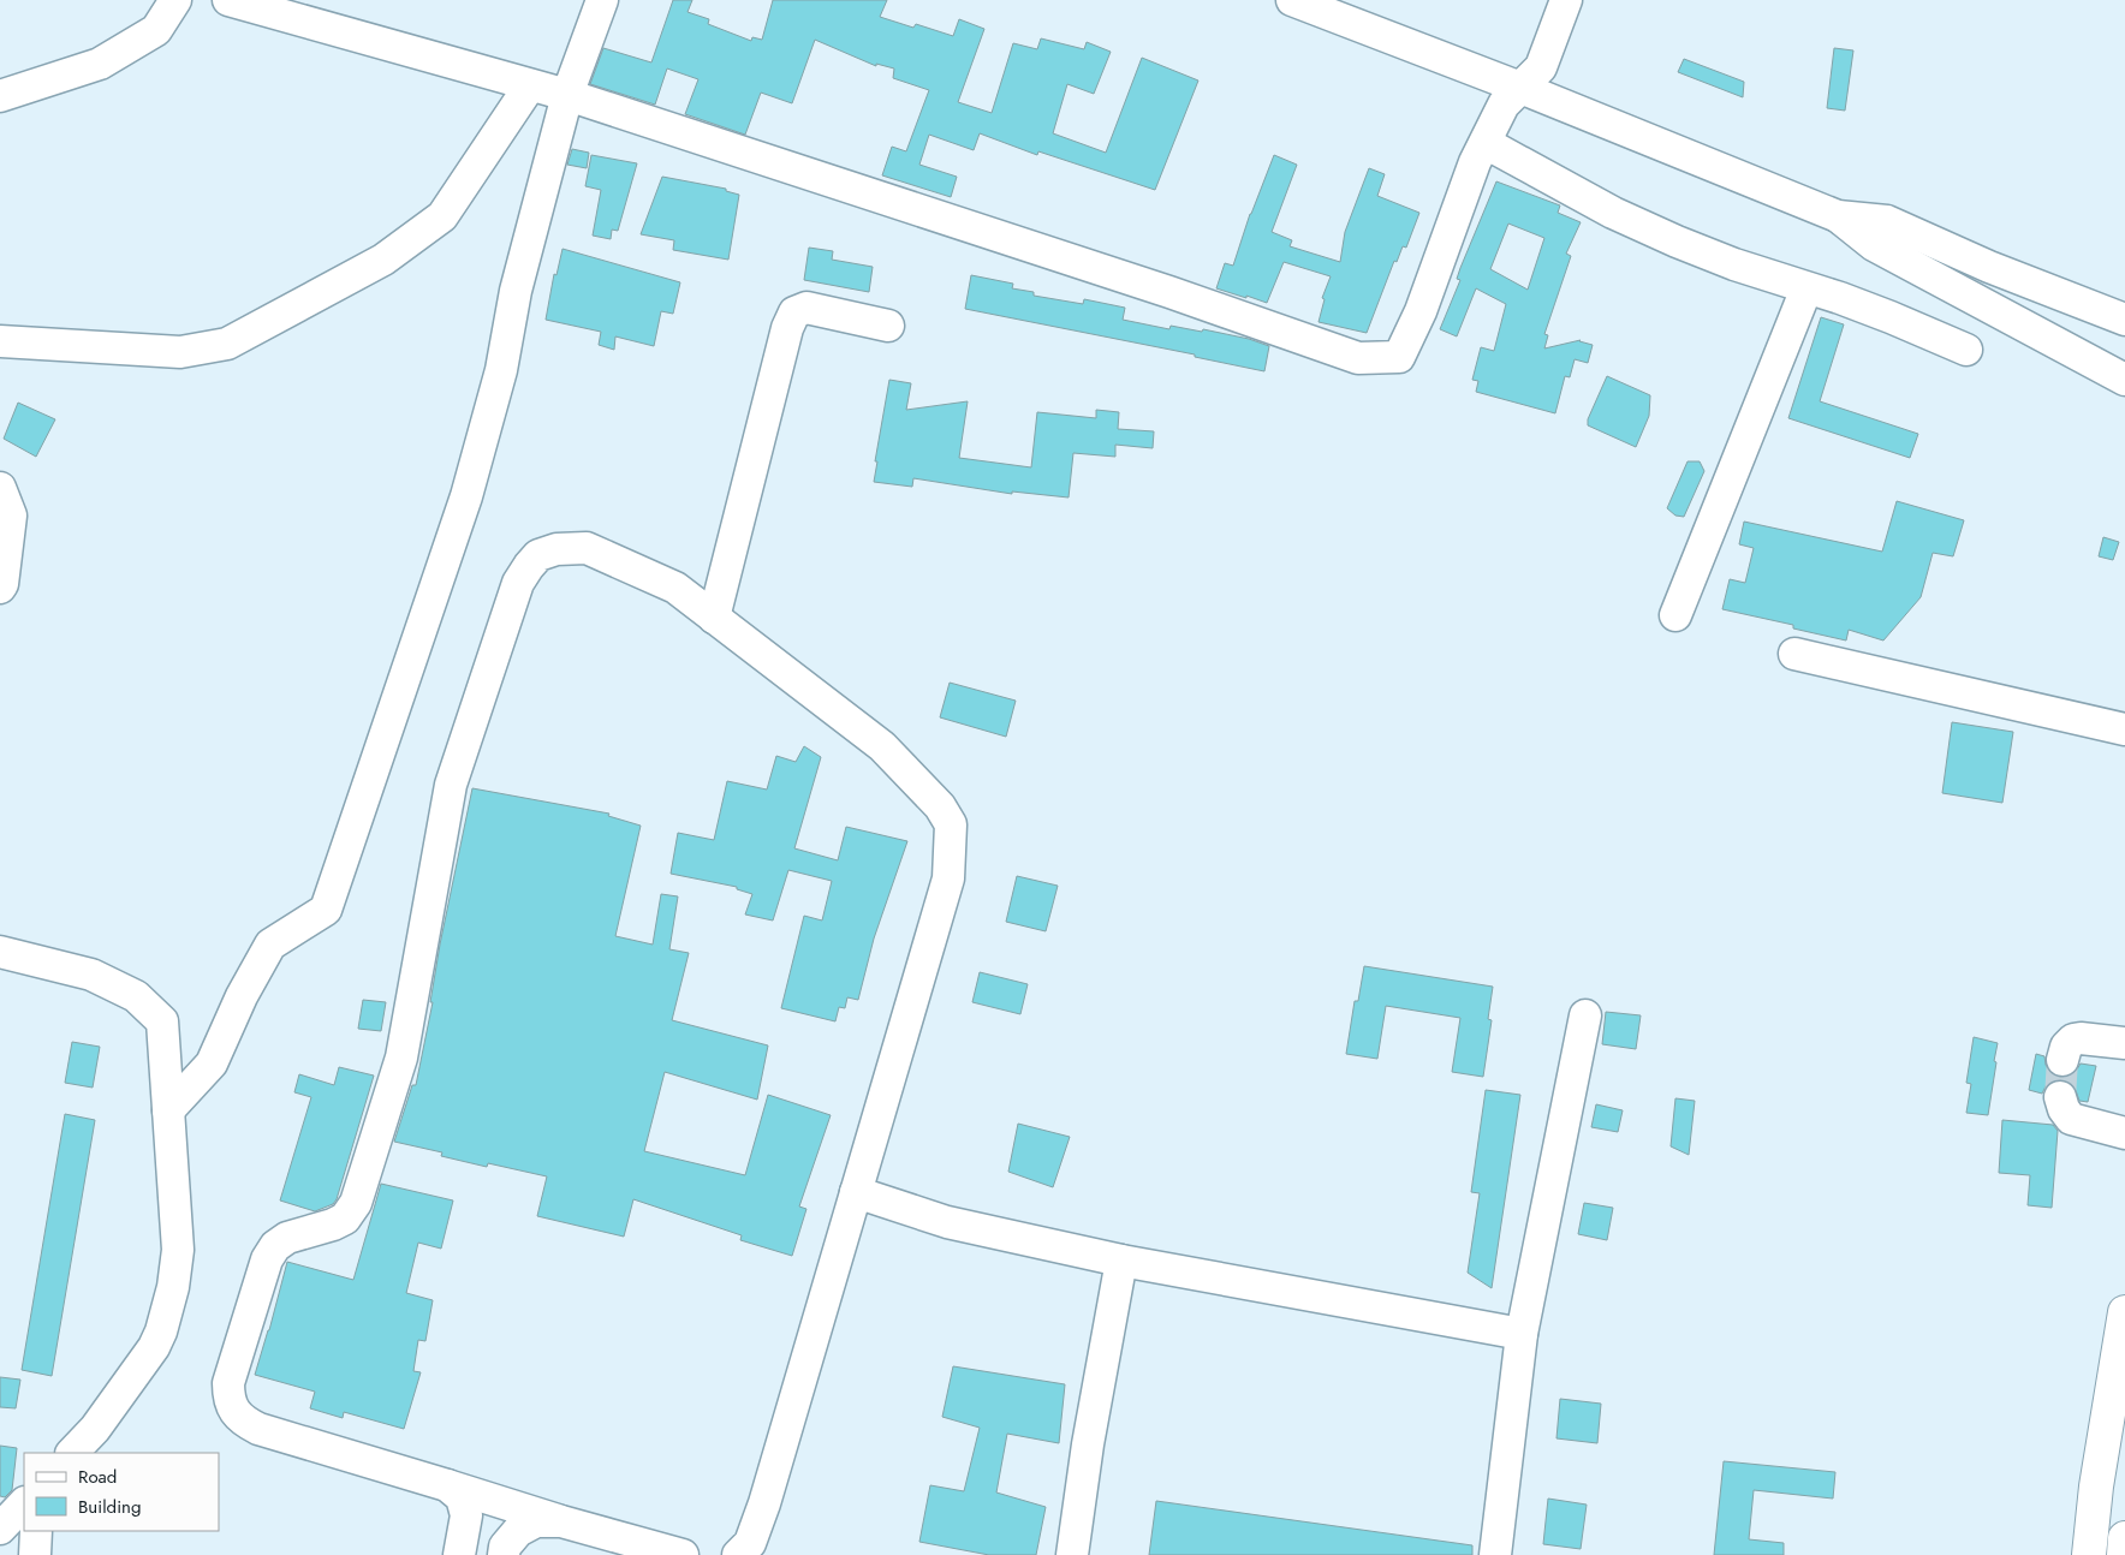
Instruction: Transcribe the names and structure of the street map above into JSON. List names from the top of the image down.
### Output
{
  "legend": ["Road", "Building"]
}
